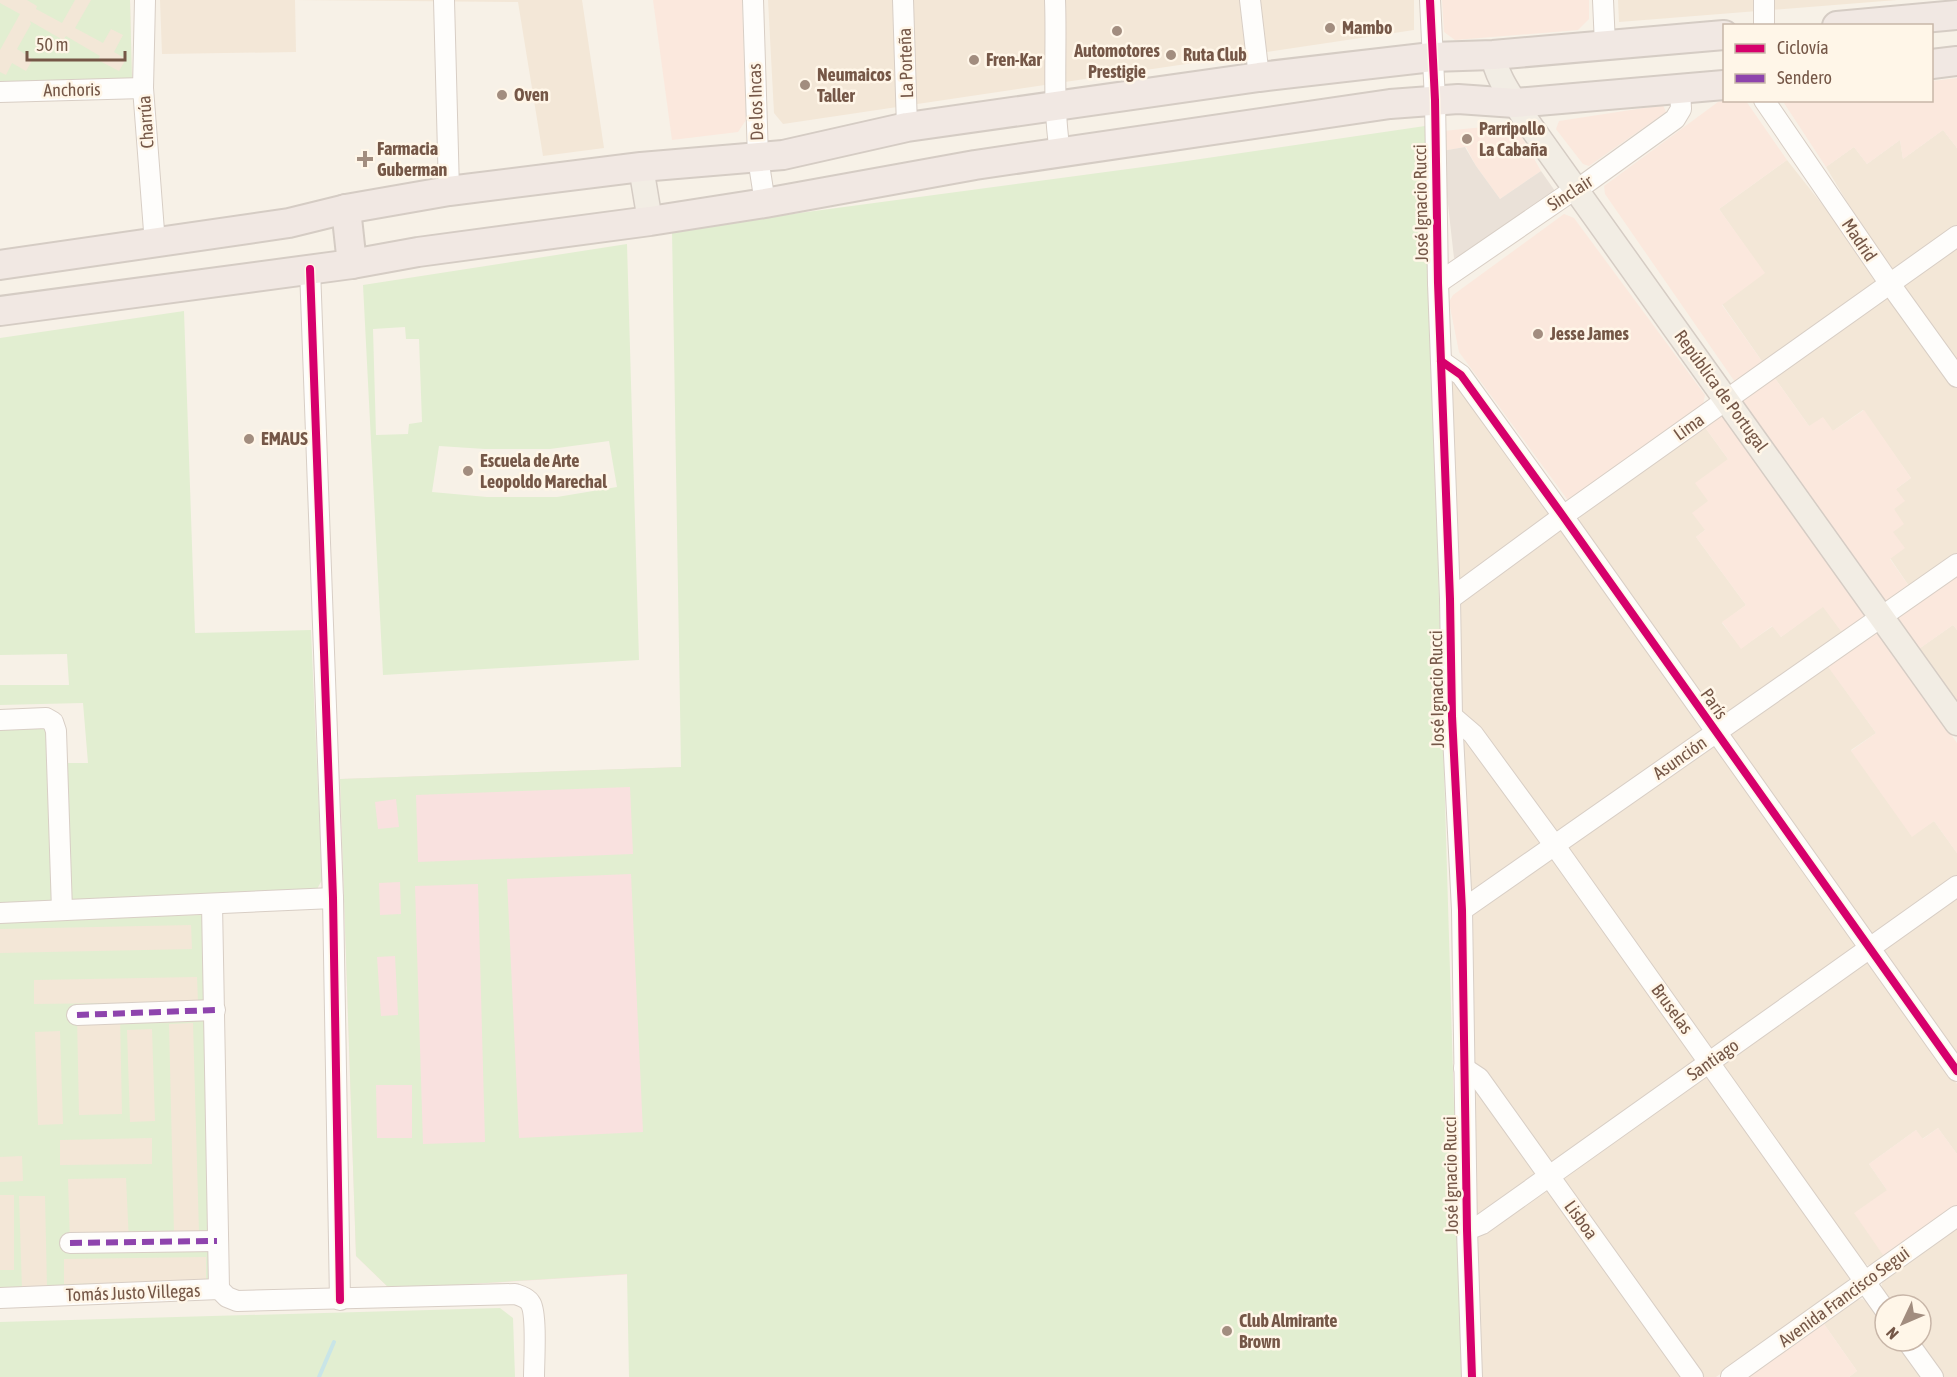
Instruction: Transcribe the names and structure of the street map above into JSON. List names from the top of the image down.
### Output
{
  "streets": {
    "main road": ["República de Portugal"],
    "street": [
      "La Porteña",
      "Anchoris",
      "De los Incas",
      "Charrúa",
      "Sinclair",
      "José Ignacio Rucci",
      "Madrid",
      "Lima",
      "París",
      "Asunción",
      "Bruselas",
      "Santiago",
      "Lisboa",
      "Tomás Justo Villegas",
      "Avenida Francisco Segui"
    ]
  },
  "crossings": [
    ["Anchoris", "Charrúa"],
    ["Sinclair", "José Ignacio Rucci"],
    ["Sinclair", "República de Portugal"],
    ["José Ignacio Rucci", "Lima"],
    ["José Ignacio Rucci", "París"],
    ["José Ignacio Rucci", "Asunción"],
    ["José Ignacio Rucci", "Bruselas"],
    ["José Ignacio Rucci", "Santiago"],
    ["José Ignacio Rucci", "Lisboa"],
    ["Madrid", "Lima"],
    ["República de Portugal", "Lima"],
    ["República de Portugal", "Asunción"],
    ["Lima", "París"],
    ["París", "Asunción"],
    ["París", "Santiago"],
    ["Asunción", "Bruselas"],
    ["Bruselas", "Santiago"],
    ["Bruselas", "Avenida Francisco Segui"],
    ["Santiago", "Lisboa"]
  ],
  "places": {
    "other": [
      "Mambo",
      "Automotores Prestigie",
      "Ruta Club",
      "Fren-Kar",
      "Neumaicos Taller",
      "Oven",
      "Parripollo La Cabaña",
      "Jesse James",
      "EMAUS",
      "Escuela de Arte Leopoldo Marechal",
      "Club Almirante Brown"
    ],
    "health": ["Farmacia Guberman"]
  },
  "legend": ["Ciclovía", "Sendero"],
  "scale_bar": "50 m",
  "north": "bottom left"
}
